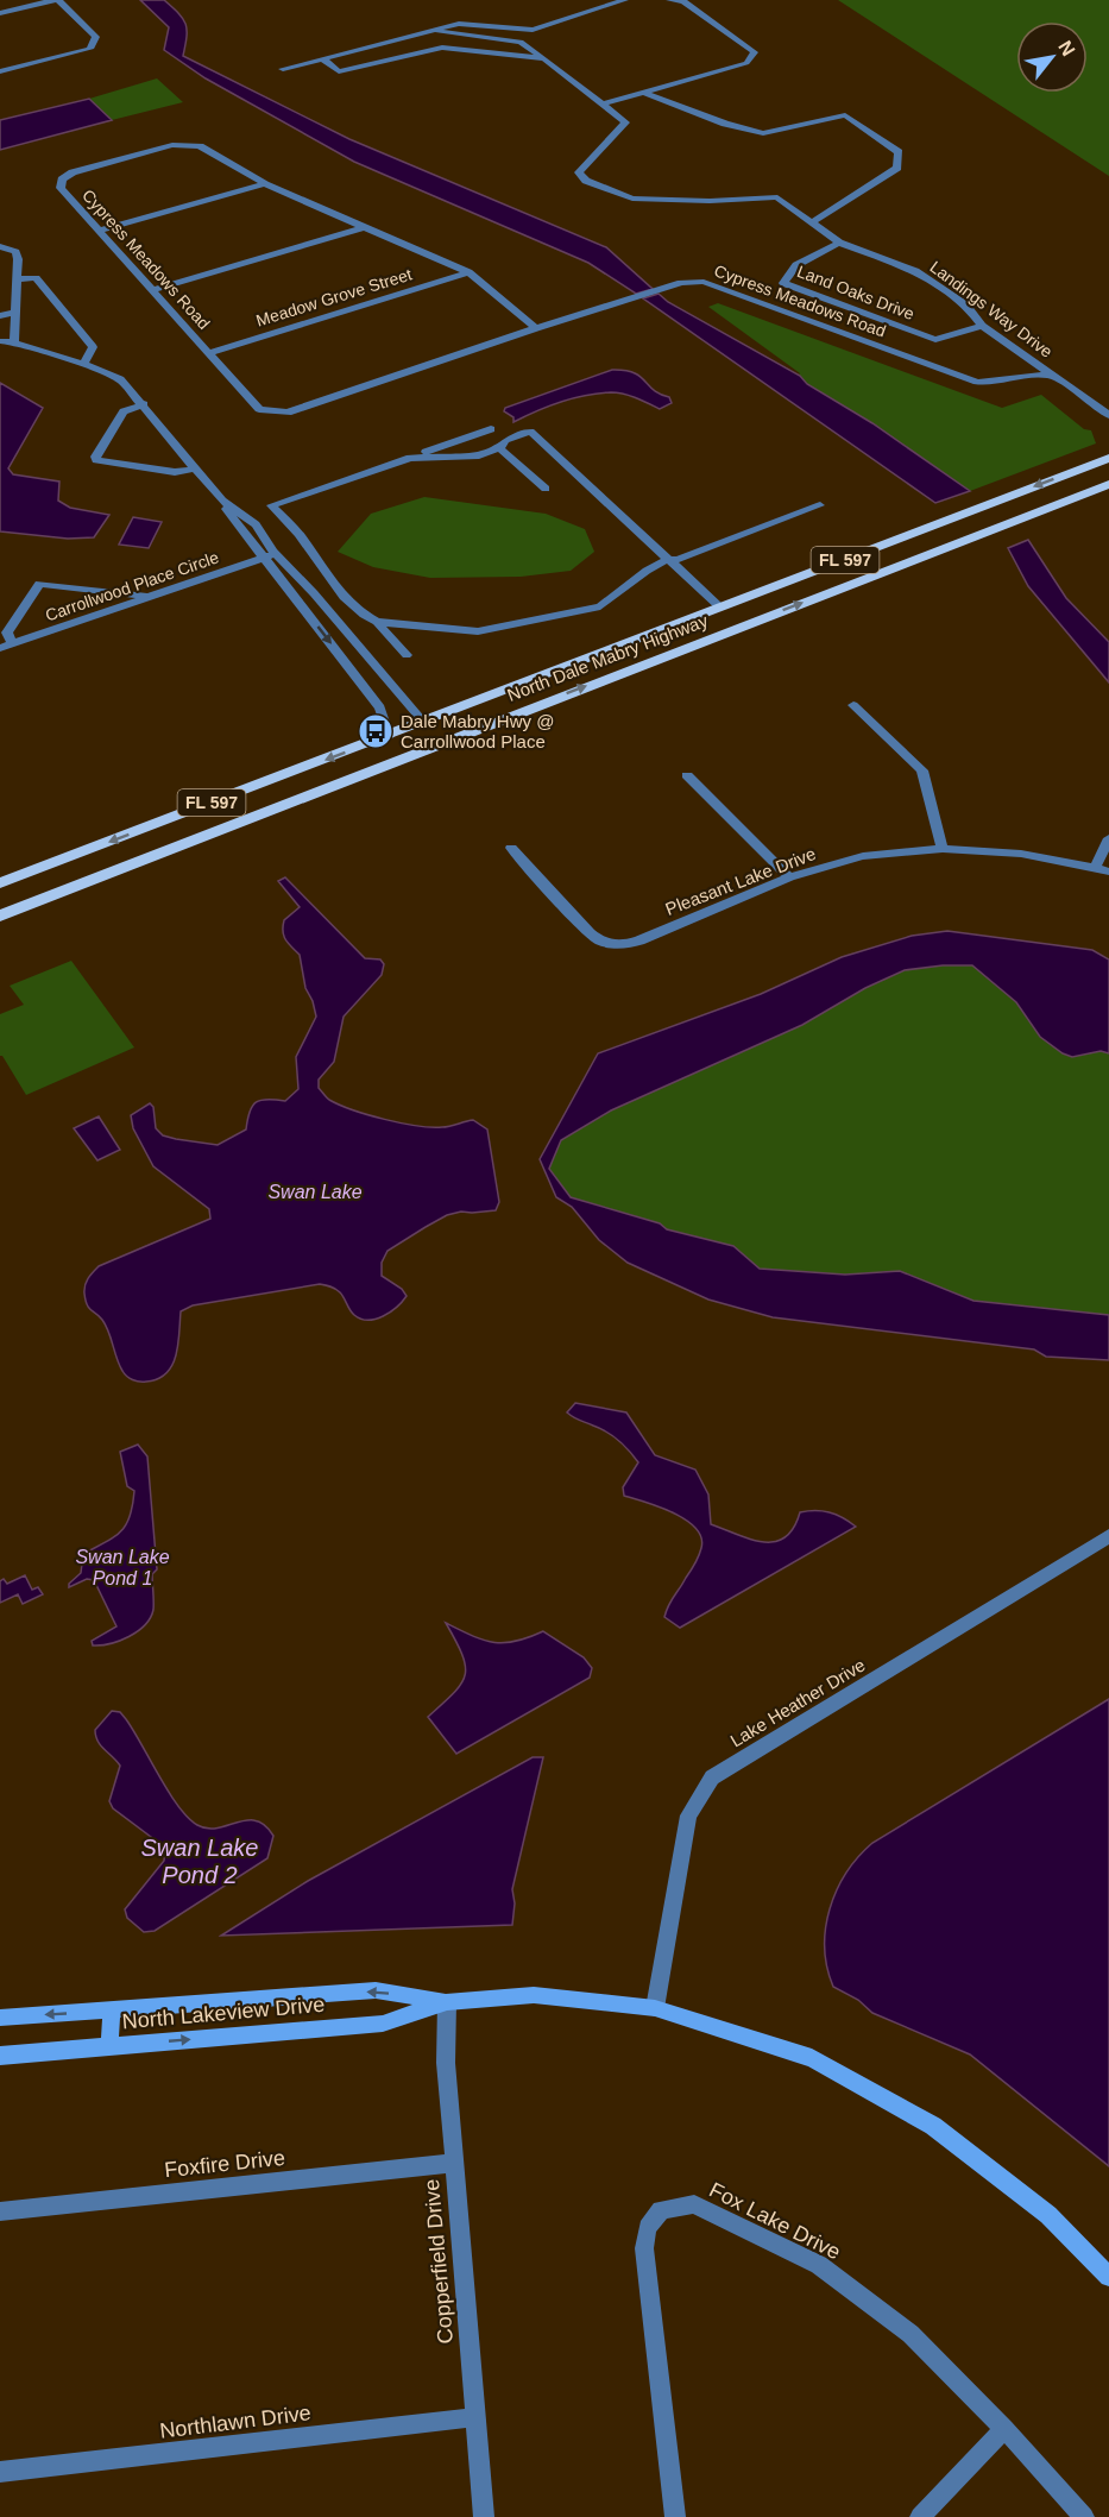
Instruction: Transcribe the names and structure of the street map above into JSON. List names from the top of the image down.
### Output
{
  "streets": {
    "main road": ["FL 597", "North Dale Mabry Highway"],
    "street": [
      "Cypress Meadows Road",
      "Land Oaks Drive",
      "Meadow Grove Street",
      "Landings Way Drive",
      "Carrollwood Place Circle",
      "Pleasant Lake Drive",
      "Lake Heather Drive",
      "North Lakeview Drive",
      "Foxfire Drive",
      "Fox Lake Drive",
      "Copperfield Drive",
      "Northlawn Drive"
    ]
  },
  "crossings": [
    ["Cypress Meadows Road", "Meadow Grove Street"],
    ["Cypress Meadows Road", "Landings Way Drive"],
    ["Land Oaks Drive", "Landings Way Drive"],
    ["Lake Heather Drive", "North Lakeview Drive"],
    ["North Lakeview Drive", "Copperfield Drive"],
    ["Foxfire Drive", "Copperfield Drive"],
    ["Copperfield Drive", "Northlawn Drive"]
  ],
  "water": ["Swan Lake", "Swan Lake Pond 1", "Swan Lake Pond 2"],
  "places": {
    "bus stop": ["Dale Mabry Hwy @ Carrollwood Place"]
  },
  "north": "top right"
}
